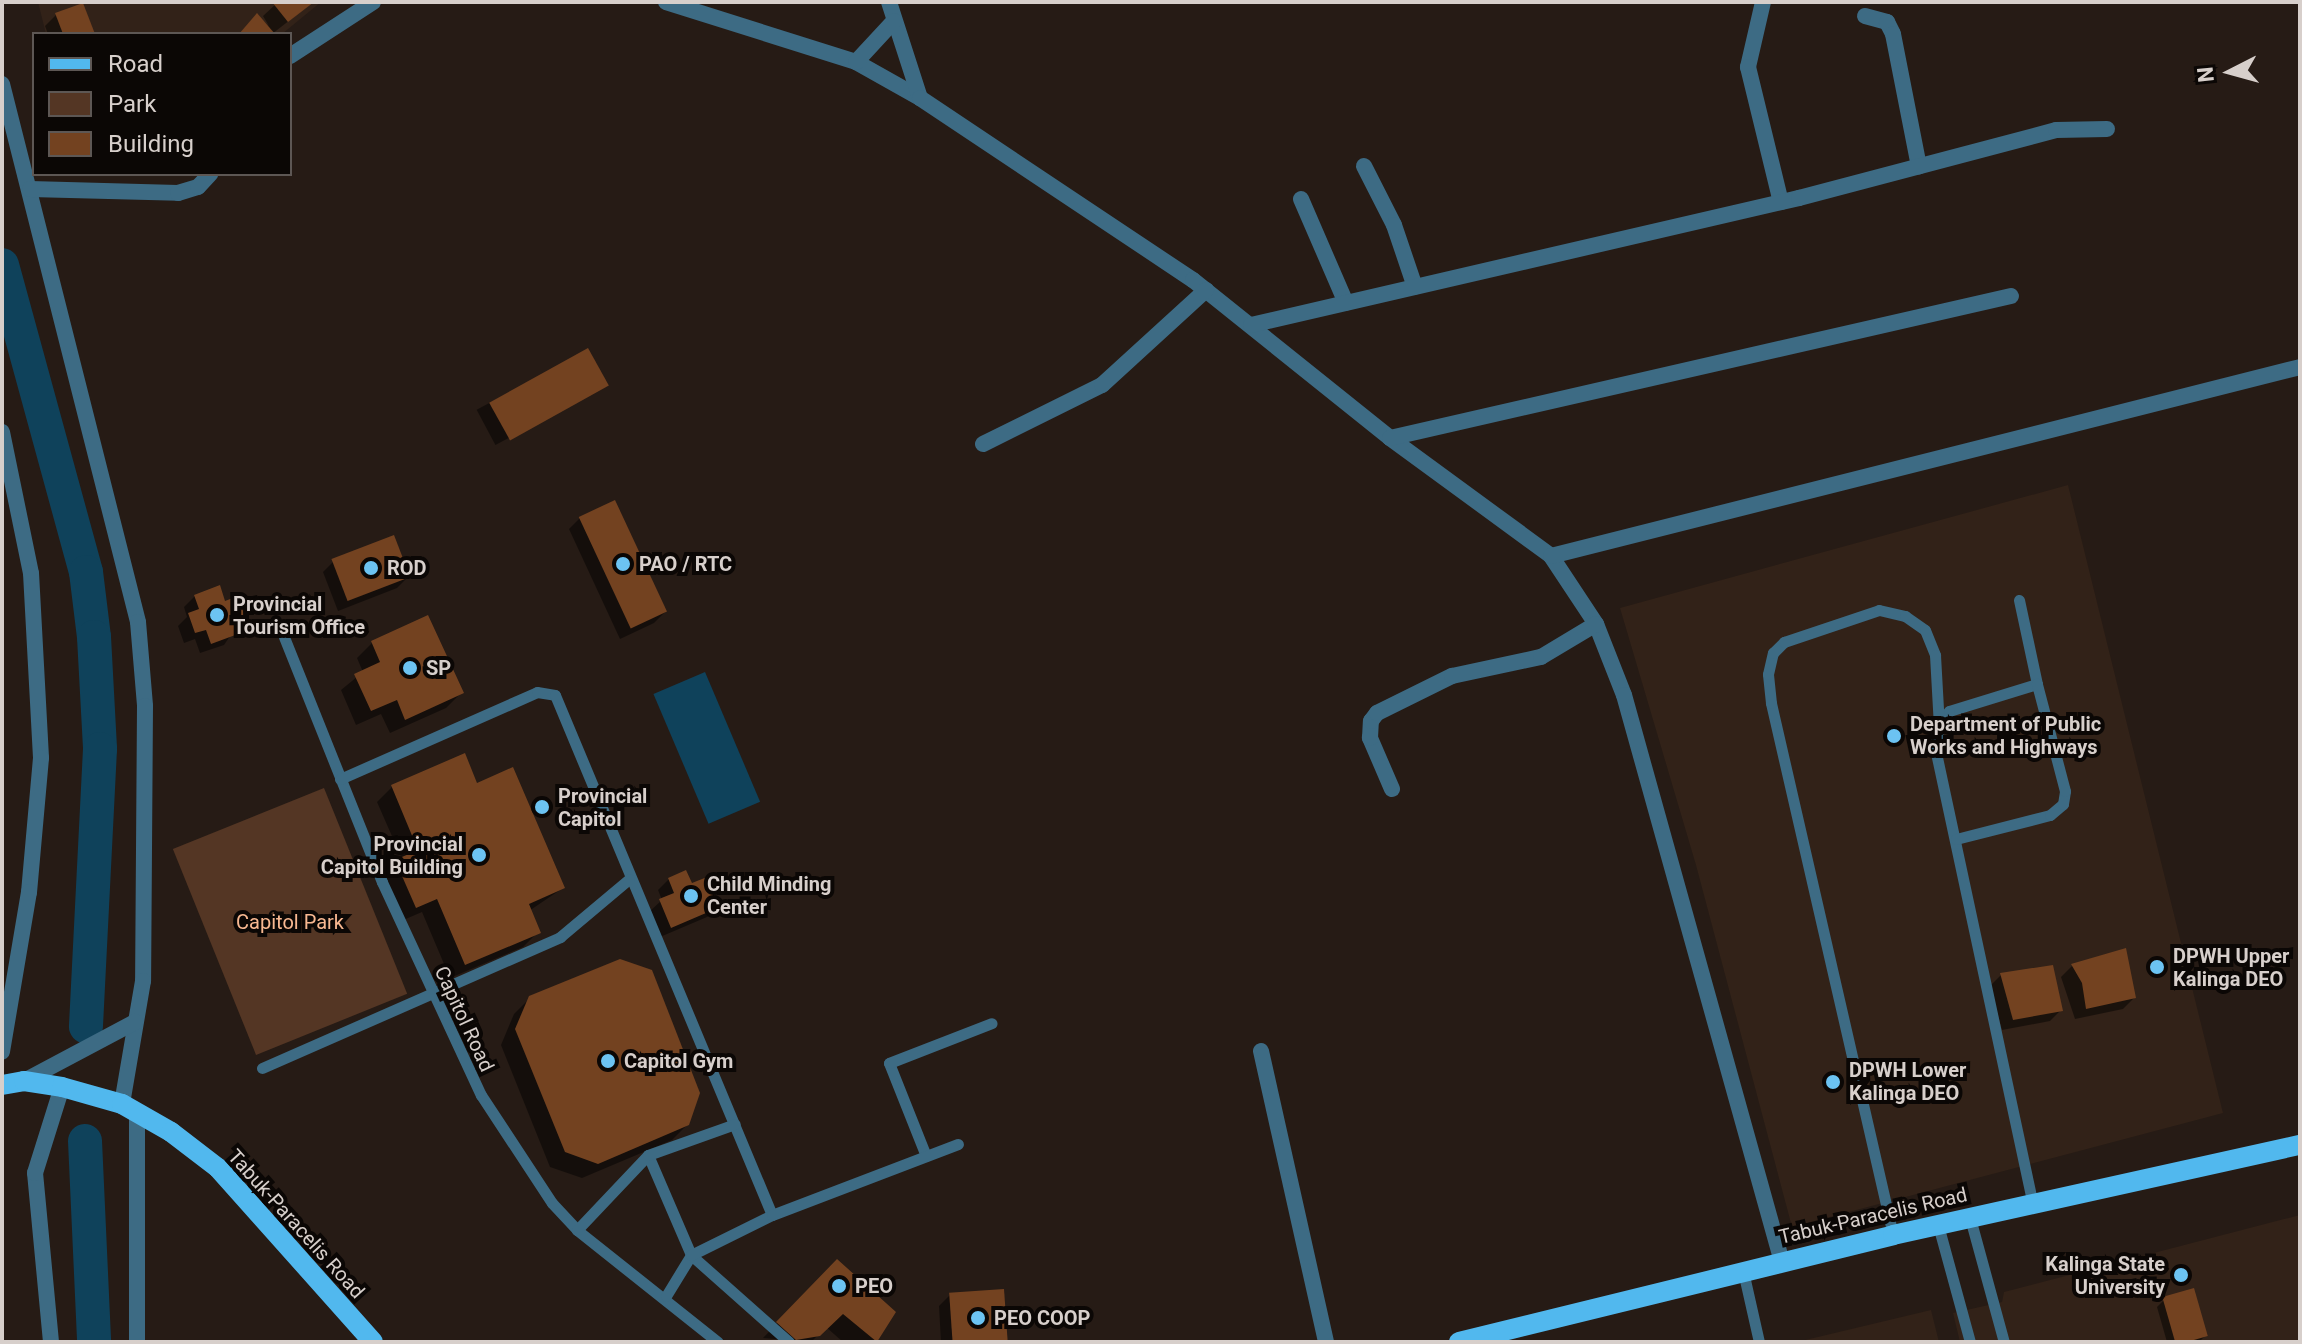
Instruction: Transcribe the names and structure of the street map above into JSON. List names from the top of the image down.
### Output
{
  "streets": {
    "main road": ["Tabuk-Paracelis Road"],
    "lane": ["Capitol Road"]
  },
  "parks": ["Capitol Park"],
  "places": [
    "PAO / RTC",
    "ROD",
    "Provincial Tourism Office",
    "SP",
    "Department of Public Works and Highways",
    "Provincial Capitol",
    "Provincial Capitol Building",
    "Child Minding Center",
    "DPWH Upper Kalinga DEO",
    "Capitol Gym",
    "DPWH Lower Kalinga DEO",
    "Kalinga State University",
    "PEO",
    "PEO COOP"
  ],
  "legend": ["Road", "Park", "Building"],
  "north": "left"
}
